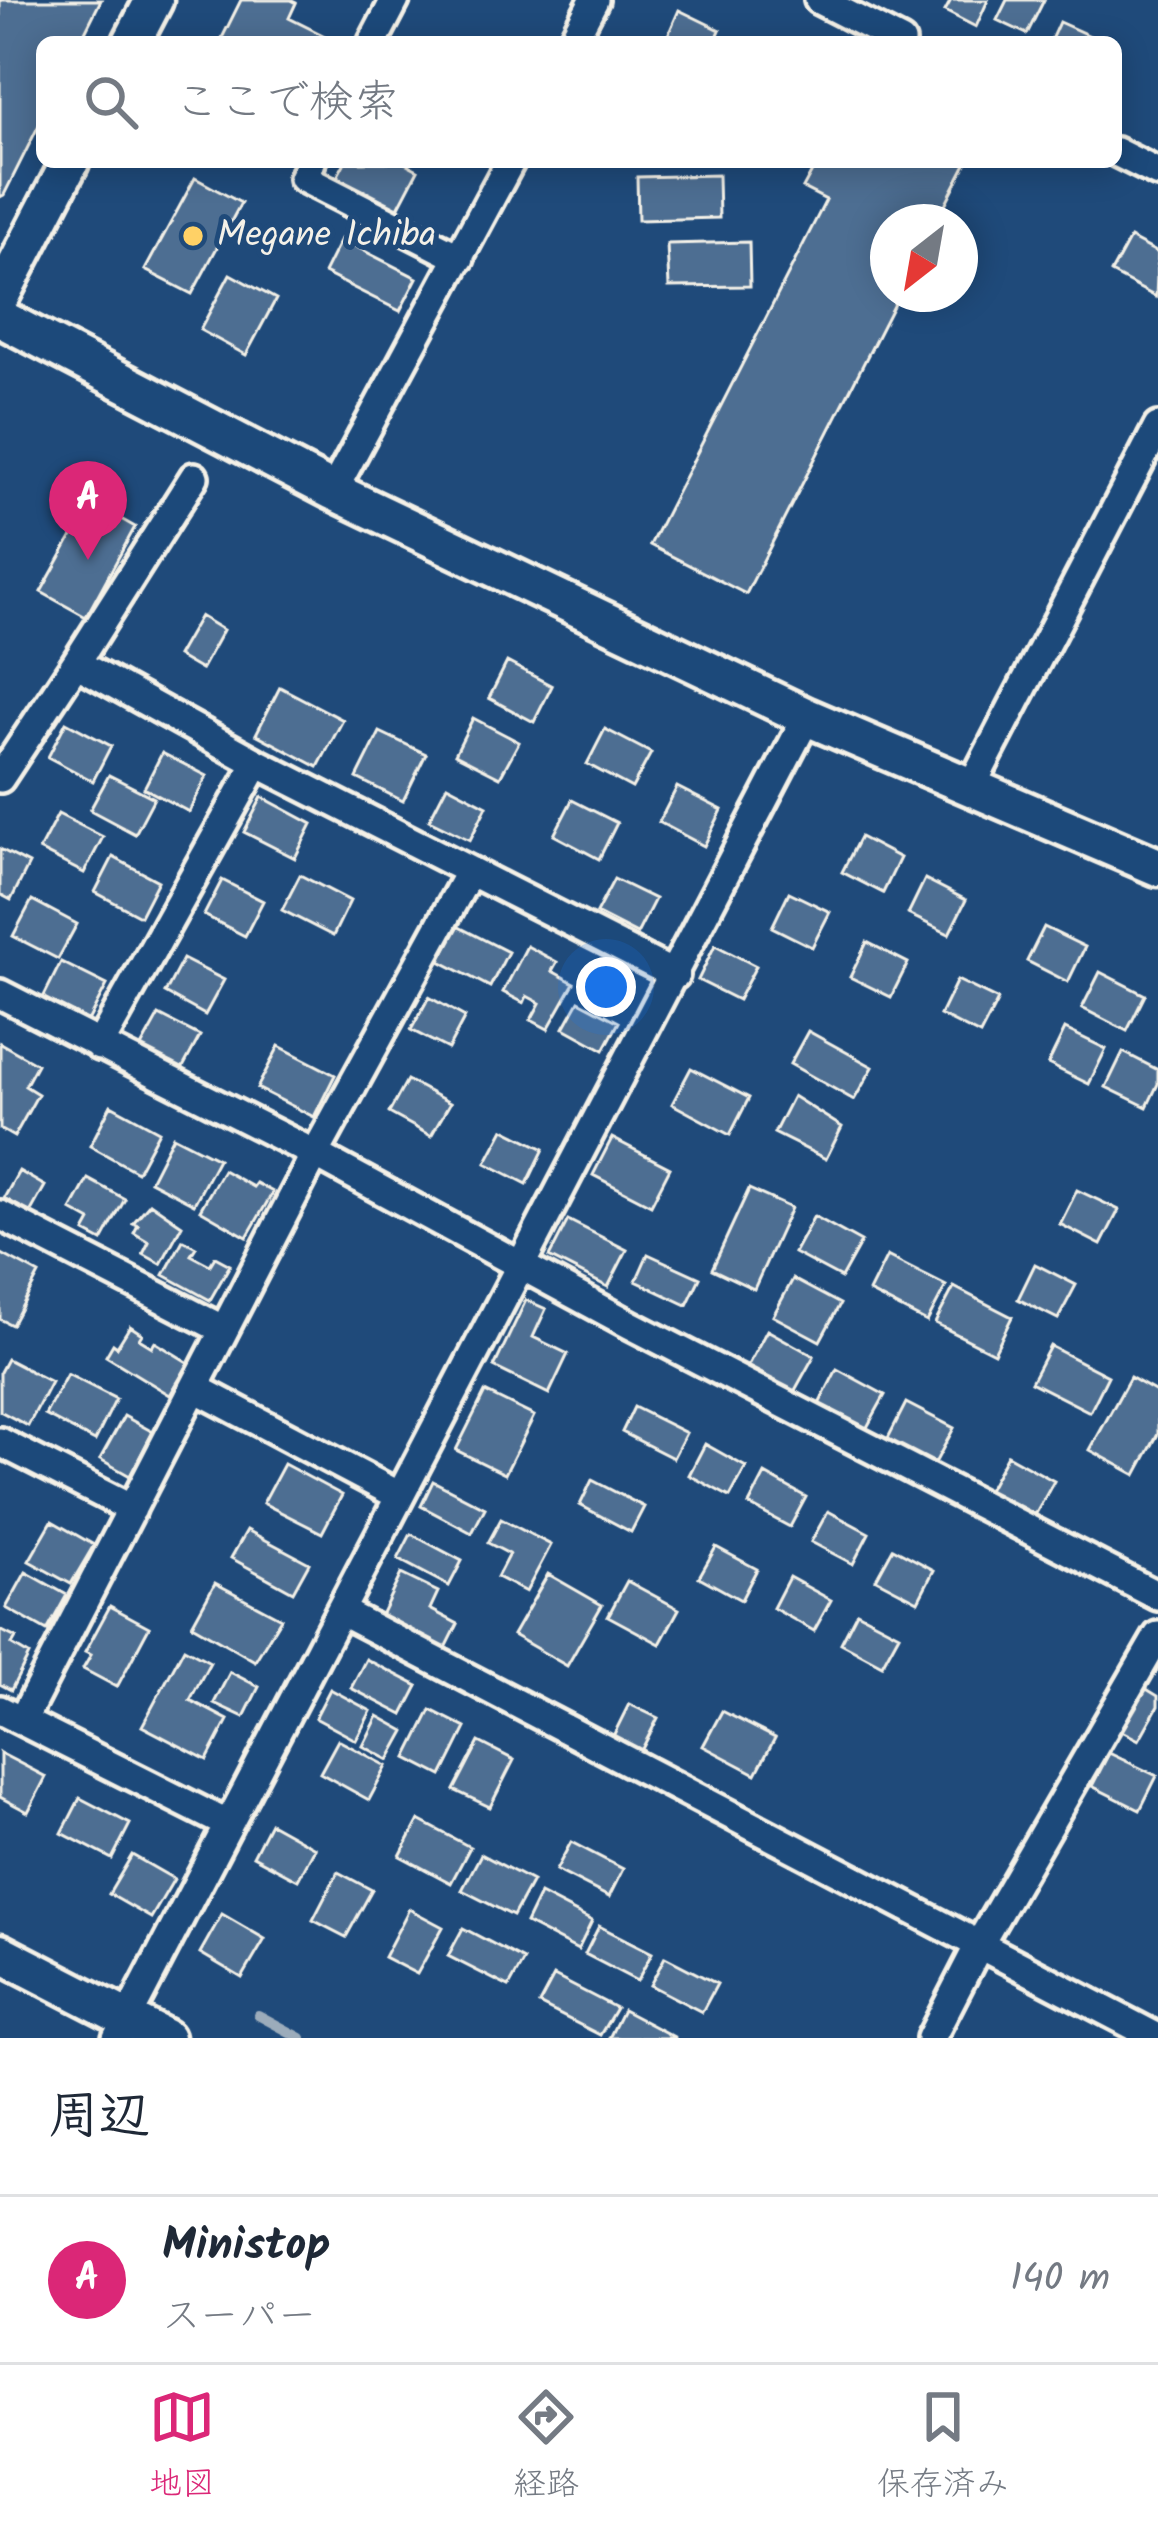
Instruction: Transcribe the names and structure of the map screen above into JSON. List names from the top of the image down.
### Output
{
  "places": ["Megane Ichiba"],
  "north": "bottom left",
  "page": {
    "search": "ここで検索",
    "pins": "A",
    "heading": "周辺",
    "list": [
      {
        "mark": "A",
        "name": "Ministop",
        "note": "スーパー",
        "value": "140 m"
      }
    ],
    "nav": ["地図", "経路", "保存済み"]
  }
}
